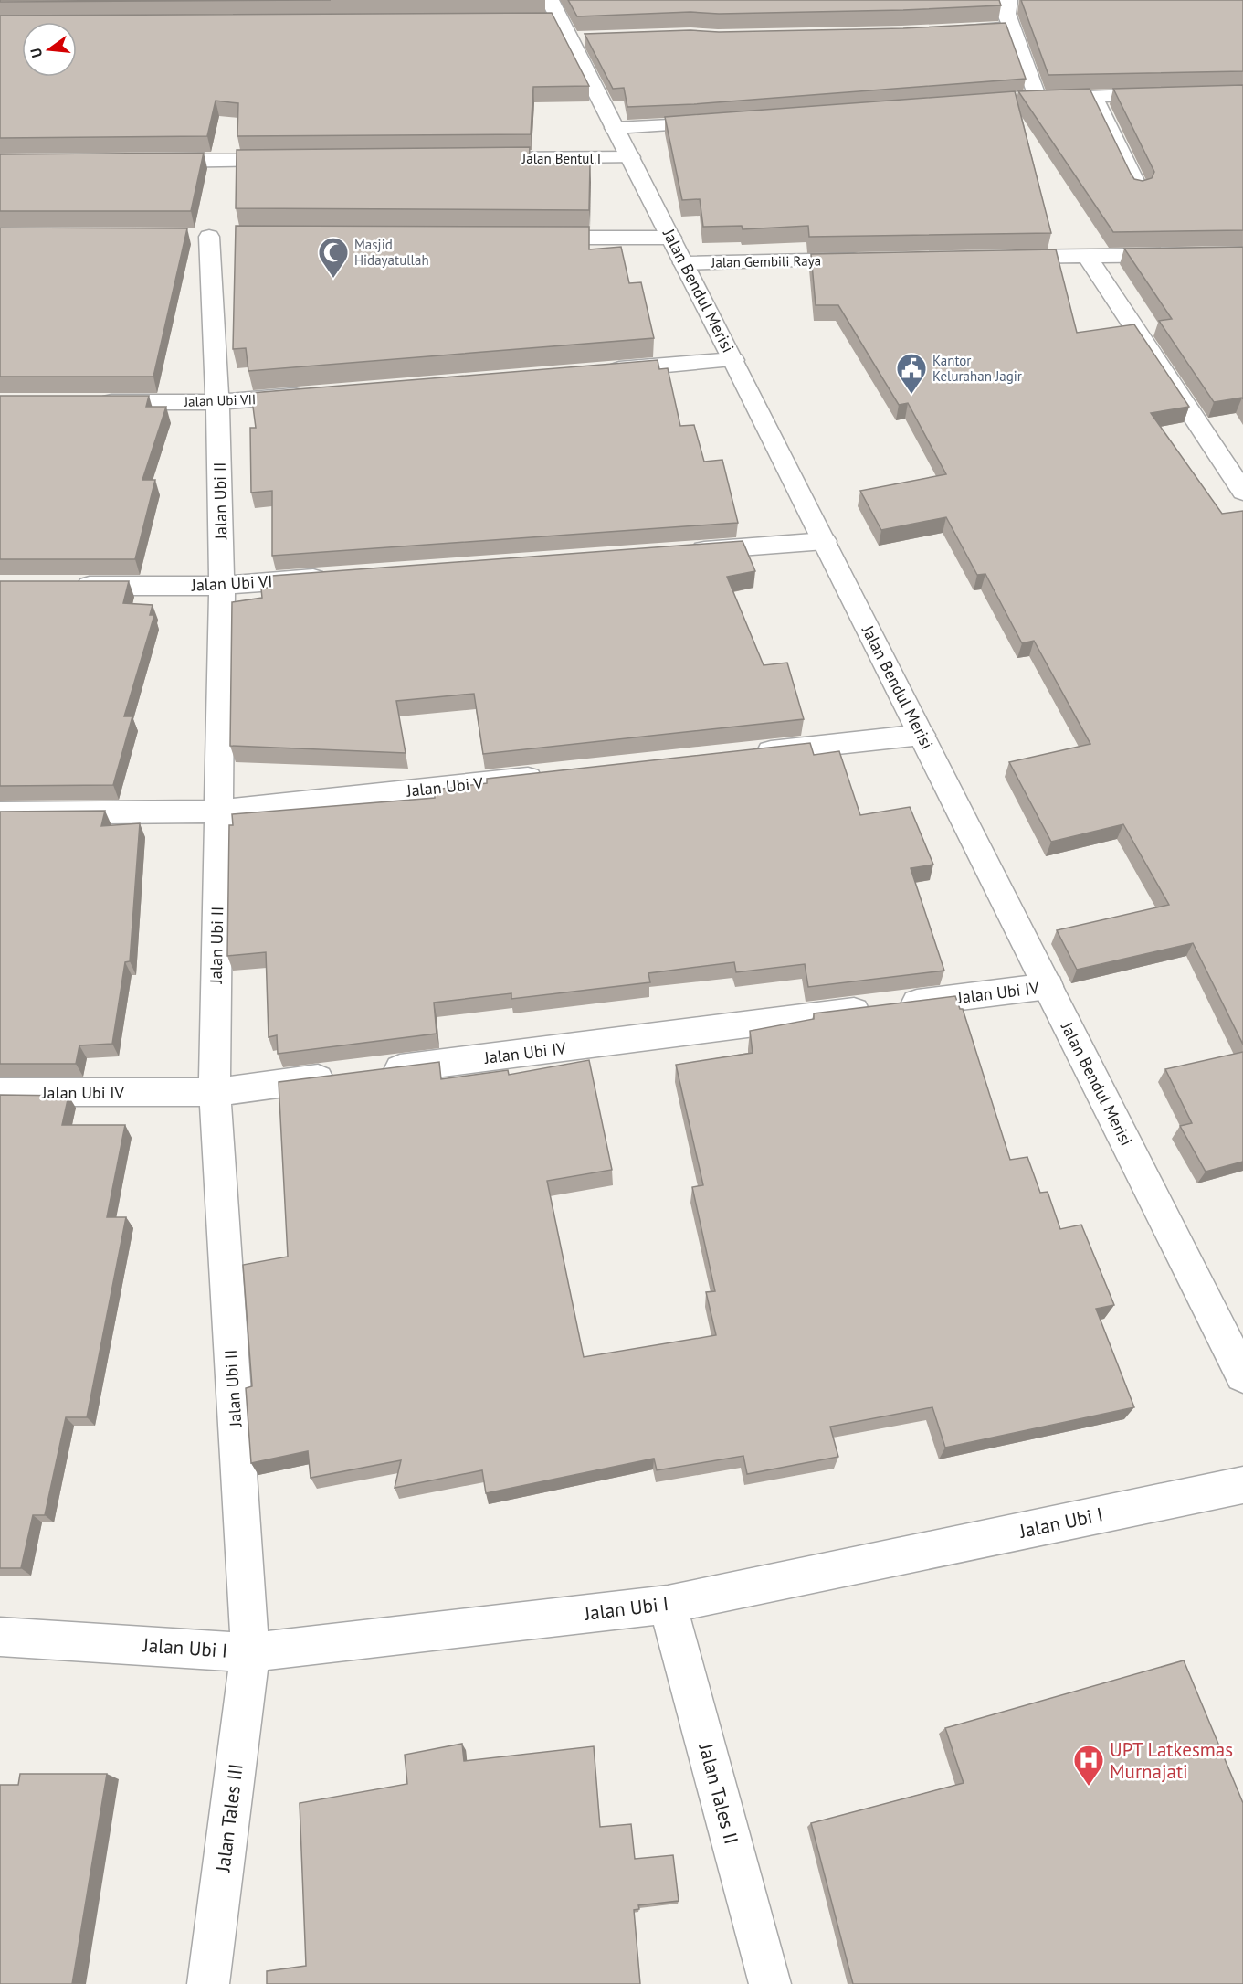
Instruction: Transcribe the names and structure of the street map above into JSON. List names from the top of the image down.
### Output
{
  "streets": {
    "street": [
      "Jalan Bentul I",
      "Jalan Gembili Raya",
      "Jalan Bendul Merisi",
      "Jalan Ubi VII",
      "Jalan Ubi II",
      "Jalan Ubi VI",
      "Jalan Ubi V",
      "Jalan Ubi IV",
      "Jalan Ubi I",
      "Jalan Tales II",
      "Jalan Tales III"
    ]
  },
  "crossings": [
    ["Jalan Bentul I", "Jalan Bendul Merisi"],
    ["Jalan Gembili Raya", "Jalan Bendul Merisi"],
    ["Jalan Bendul Merisi", "Jalan Ubi IV"],
    ["Jalan Ubi VII", "Jalan Ubi II"],
    ["Jalan Ubi II", "Jalan Ubi VI"],
    ["Jalan Ubi II", "Jalan Ubi V"],
    ["Jalan Ubi II", "Jalan Ubi IV"],
    ["Jalan Ubi II", "Jalan Ubi I"],
    ["Jalan Ubi II", "Jalan Tales III"],
    ["Jalan Ubi I", "Jalan Tales II"],
    ["Jalan Ubi I", "Jalan Tales III"]
  ],
  "places": {
    "mosque": ["Masjid Hidayatullah"],
    "public building": ["Kantor Kelurahan Jagir"],
    "hospital": ["UPT Latkesmas Murnajati"]
  },
  "north": "left"
}
